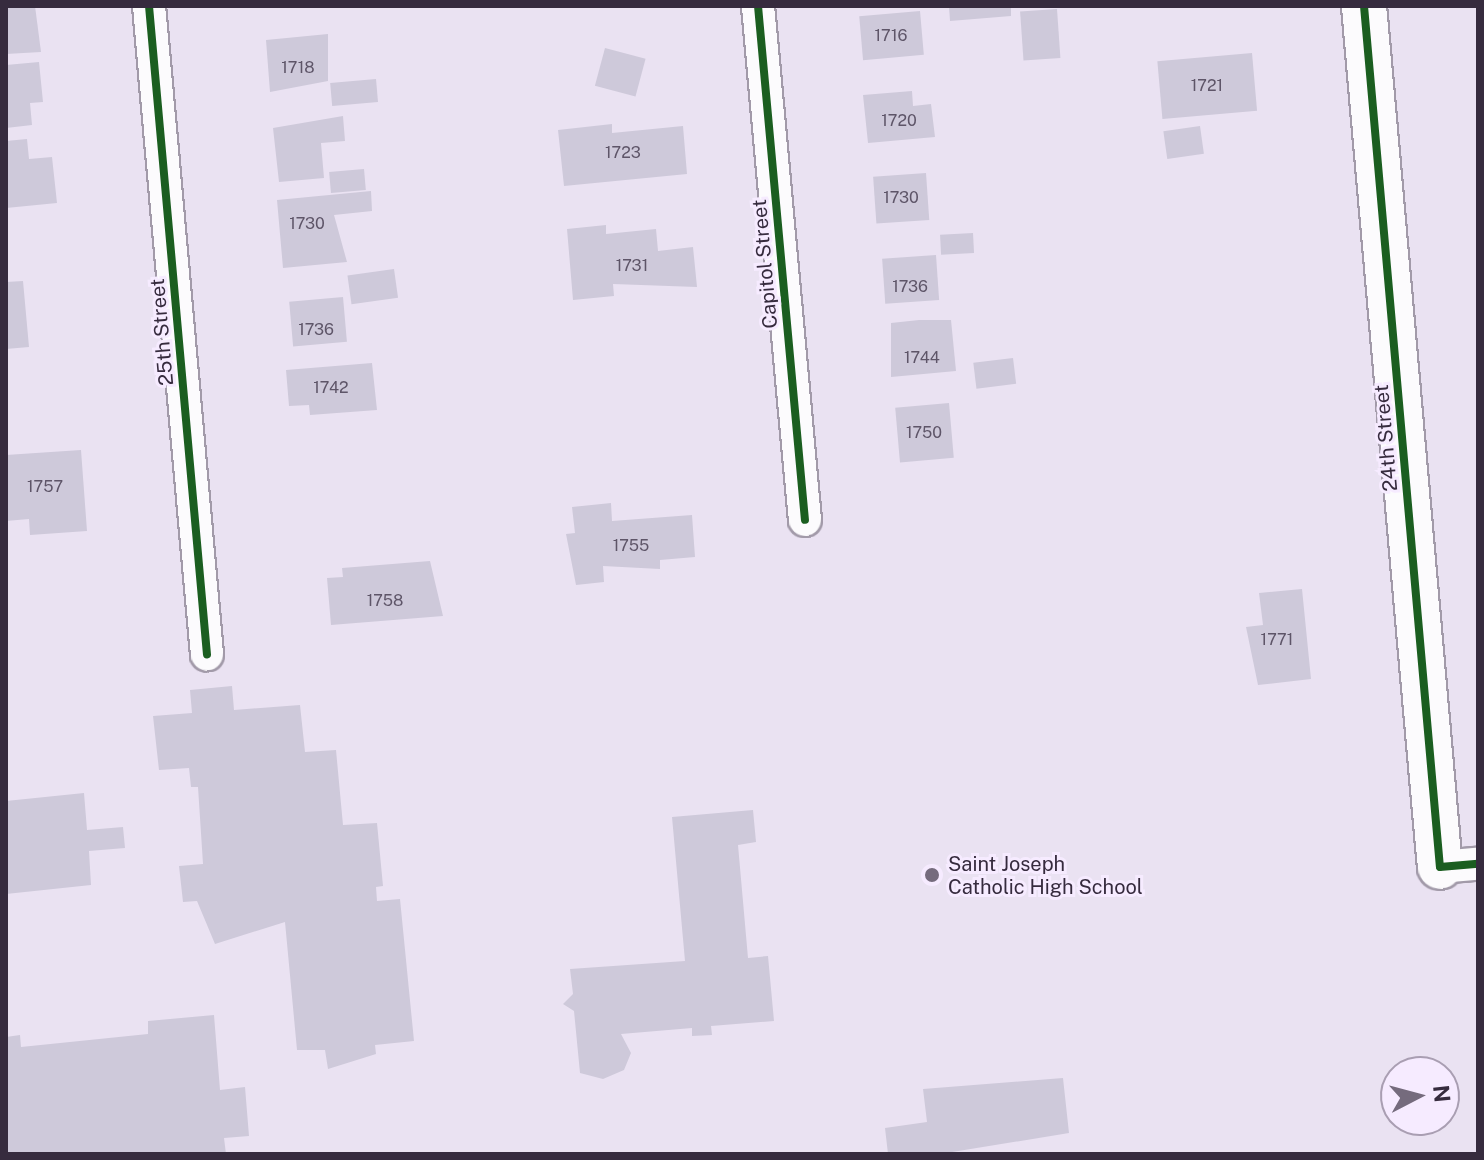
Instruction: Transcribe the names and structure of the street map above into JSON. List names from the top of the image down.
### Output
{
  "streets": {
    "street": ["Capitol Street", "25th Street", "24th Street"]
  },
  "places": ["Saint Joseph Catholic High School"],
  "house_numbers": [
    "1716",
    "1718",
    "1721",
    "1720",
    "1723",
    "1730",
    "1730",
    "1731",
    "1736",
    "1736",
    "1744",
    "1742",
    "1750",
    "1757",
    "1755",
    "1758",
    "1771"
  ],
  "north": "right"
}
